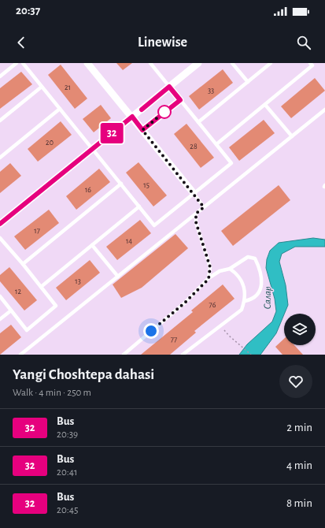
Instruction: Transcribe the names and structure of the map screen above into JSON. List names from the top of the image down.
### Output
{
  "water": ["Салар"],
  "lines": ["bus line 32"],
  "house_numbers": [
    "21",
    "33",
    "20",
    "28",
    "15",
    "16",
    "17",
    "14",
    "13",
    "12",
    "76",
    "77"
  ],
  "page": {
    "status": "20:37",
    "header": "Linewise",
    "on_map": "32",
    "heading": ["Yangi Choshtepa dahasi", "Walk · 4 min · 250 m"],
    "list": [
      {
        "mark": "32",
        "name": "Bus",
        "note": "20:39",
        "value": "2 min"
      },
      {
        "mark": "32",
        "name": "Bus",
        "note": "20:41",
        "value": "4 min"
      },
      {
        "mark": "32",
        "name": "Bus",
        "note": "20:45",
        "value": "8 min"
      }
    ]
  }
}
